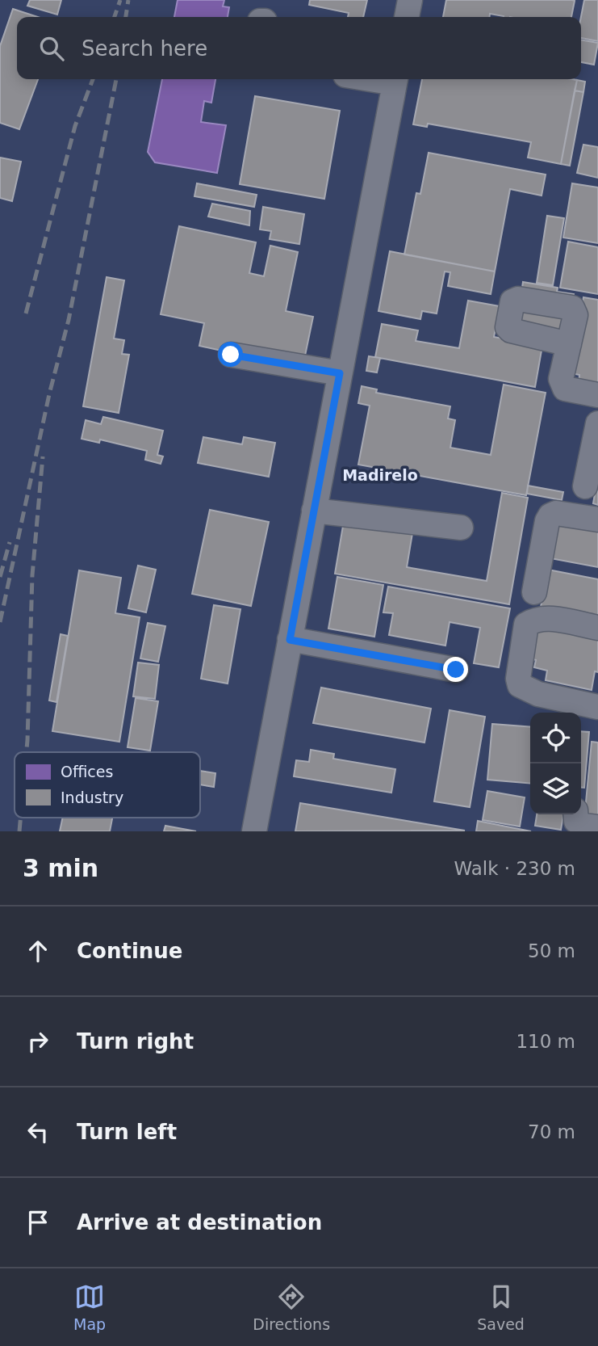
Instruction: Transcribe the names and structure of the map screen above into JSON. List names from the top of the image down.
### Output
{
  "districts": ["Madirelo"],
  "legend": ["Offices", "Industry"],
  "page": {
    "search": "Search here",
    "heading": ["3 min", "Walk · 230 m"],
    "list": [
      ["Continue", "50 m"],
      ["Turn right", "110 m"],
      ["Turn left", "70 m"],
      "Arrive at destination"
    ],
    "nav": ["Map", "Directions", "Saved"]
  }
}
